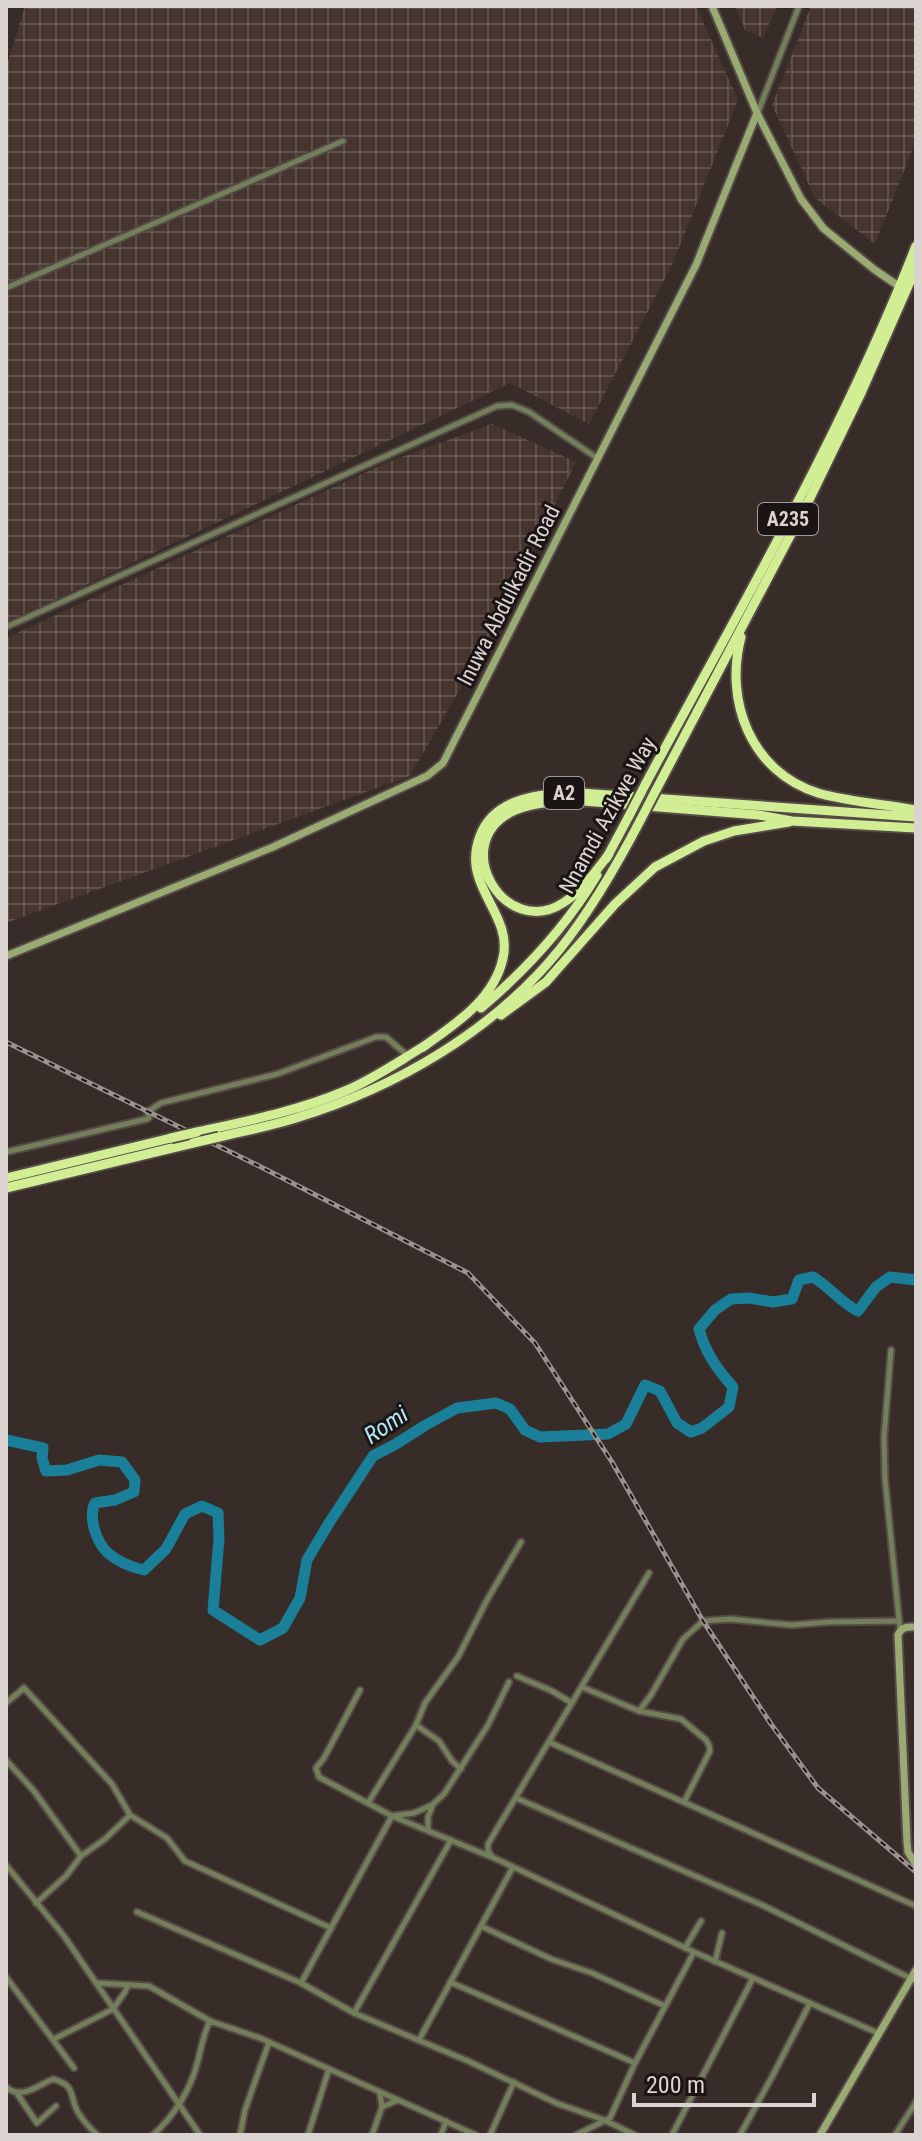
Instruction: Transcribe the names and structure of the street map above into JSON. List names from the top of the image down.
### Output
{
  "streets": {
    "highway": ["A235", "A2", "Nnamdi Azikwe Way"],
    "street": ["Inuwa Abdulkadir Road"]
  },
  "crossings": [
    ["A2", "Nnamdi Azikwe Way"]
  ],
  "water": ["Romi"],
  "scale_bar": "200 m"
}
